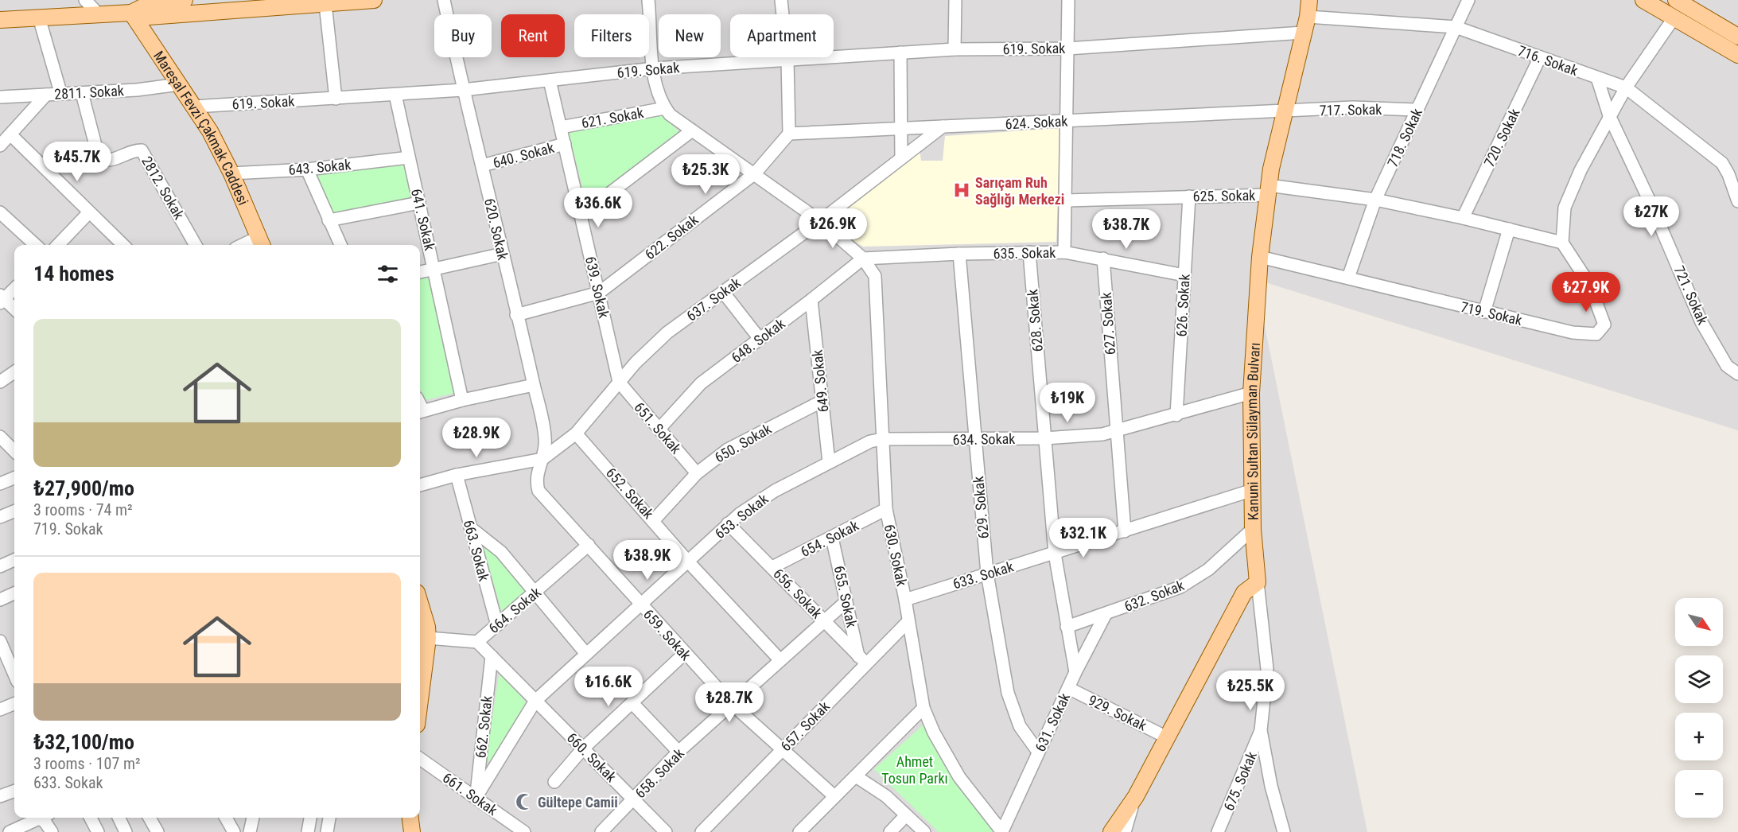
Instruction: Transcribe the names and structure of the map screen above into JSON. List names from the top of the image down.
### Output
{
  "streets": {
    "main road": ["Mareşal Fevzi Çakmak Caddesi", "Kanuni Sultan Sülayman Bulvarı"],
    "street": [
      "619. Sokak",
      "716. Sokak",
      "2811. Sokak",
      "717. Sokak",
      "621. Sokak",
      "624. Sokak",
      "718. Sokak",
      "720. Sokak",
      "640. Sokak",
      "643. Sokak",
      "2812. Sokak",
      "625. Sokak",
      "641. Sokak",
      "620. Sokak",
      "622. Sokak",
      "635. Sokak",
      "639. Sokak",
      "721. Sokak",
      "637. Sokak",
      "626. Sokak",
      "719. Sokak",
      "628. Sokak",
      "627. Sokak",
      "648. Sokak",
      "649. Sokak",
      "651. Sokak",
      "634. Sokak",
      "650. Sokak",
      "652. Sokak",
      "629. Sokak",
      "653. Sokak",
      "654. Sokak",
      "663. Sokak",
      "630. Sokak",
      "633. Sokak",
      "656. Sokak",
      "632. Sokak",
      "655. Sokak",
      "664. Sokak",
      "659. Sokak",
      "929. Sokak",
      "631. Sokak",
      "657. Sokak",
      "662. Sokak",
      "660. Sokak",
      "658. Sokak",
      "675. Sokak",
      "661. Sokak"
    ]
  },
  "crossings": [
    ["619. Sokak", "Mareşal Fevzi Çakmak Caddesi"],
    ["619. Sokak", "641. Sokak"],
    ["619. Sokak", "620. Sokak"],
    ["619. Sokak", "639. Sokak"],
    ["619. Sokak", "Kanuni Sultan Sülayman Bulvarı"],
    ["716. Sokak", "718. Sokak"],
    ["716. Sokak", "720. Sokak"],
    ["716. Sokak", "721. Sokak"],
    ["716. Sokak", "Kanuni Sultan Sülayman Bulvarı"],
    ["2811. Sokak", "Mareşal Fevzi Çakmak Caddesi"],
    ["2811. Sokak", "2812. Sokak"],
    ["717. Sokak", "624. Sokak"],
    ["717. Sokak", "718. Sokak"],
    ["717. Sokak", "Kanuni Sultan Sülayman Bulvarı"],
    ["621. Sokak", "639. Sokak"],
    ["621. Sokak", "630. Sokak"],
    ["624. Sokak", "622. Sokak"],
    ["624. Sokak", "637. Sokak"],
    ["624. Sokak", "Kanuni Sultan Sülayman Bulvarı"],
    ["Mareşal Fevzi Çakmak Caddesi", "643. Sokak"],
    ["718. Sokak", "625. Sokak"],
    ["718. Sokak", "719. Sokak"],
    ["720. Sokak", "625. Sokak"],
    ["640. Sokak", "620. Sokak"],
    ["640. Sokak", "639. Sokak"],
    ["643. Sokak", "641. Sokak"],
    ["625. Sokak", "626. Sokak"],
    ["625. Sokak", "719. Sokak"],
    ["625. Sokak", "Kanuni Sultan Sülayman Bulvarı"],
    ["620. Sokak", "622. Sokak"],
    ["620. Sokak", "637. Sokak"],
    ["620. Sokak", "659. Sokak"],
    ["622. Sokak", "639. Sokak"],
    ["622. Sokak", "630. Sokak"],
    ["635. Sokak", "626. Sokak"],
    ["635. Sokak", "628. Sokak"],
    ["635. Sokak", "627. Sokak"],
    ["635. Sokak", "648. Sokak"],
    ["635. Sokak", "629. Sokak"],
    ["635. Sokak", "630. Sokak"],
    ["639. Sokak", "637. Sokak"],
    ["639. Sokak", "651. Sokak"],
    ["637. Sokak", "651. Sokak"],
    ["637. Sokak", "652. Sokak"],
    ["637. Sokak", "630. Sokak"],
    ["626. Sokak", "634. Sokak"],
    ["719. Sokak", "Kanuni Sultan Sülayman Bulvarı"],
    ["628. Sokak", "634. Sokak"],
    ["628. Sokak", "633. Sokak"],
    ["628. Sokak", "632. Sokak"],
    ["628. Sokak", "631. Sokak"],
    ["627. Sokak", "634. Sokak"],
    ["627. Sokak", "633. Sokak"],
    ["648. Sokak", "649. Sokak"],
    ["648. Sokak", "651. Sokak"],
    ["648. Sokak", "630. Sokak"],
    ["649. Sokak", "650. Sokak"],
    ["649. Sokak", "653. Sokak"],
    ["651. Sokak", "650. Sokak"],
    ["Kanuni Sultan Sülayman Bulvarı", "634. Sokak"],
    ["Kanuni Sultan Sülayman Bulvarı", "633. Sokak"],
    ["Kanuni Sultan Sülayman Bulvarı", "632. Sokak"],
    ["634. Sokak", "629. Sokak"],
    ["634. Sokak", "653. Sokak"],
    ["634. Sokak", "630. Sokak"],
    ["650. Sokak", "652. Sokak"],
    ["652. Sokak", "653. Sokak"],
    ["652. Sokak", "658. Sokak"],
    ["629. Sokak", "633. Sokak"],
    ["629. Sokak", "631. Sokak"],
    ["653. Sokak", "630. Sokak"],
    ["653. Sokak", "656. Sokak"],
    ["653. Sokak", "659. Sokak"],
    ["653. Sokak", "662. Sokak"],
    ["653. Sokak", "660. Sokak"],
    ["653. Sokak", "661. Sokak"],
    ["654. Sokak", "630. Sokak"],
    ["654. Sokak", "656. Sokak"],
    ["654. Sokak", "655. Sokak"],
    ["663. Sokak", "664. Sokak"],
    ["630. Sokak", "633. Sokak"],
    ["630. Sokak", "631. Sokak"],
    ["630. Sokak", "657. Sokak"],
    ["656. Sokak", "655. Sokak"],
    ["656. Sokak", "657. Sokak"],
    ["656. Sokak", "658. Sokak"],
    ["632. Sokak", "631. Sokak"],
    ["655. Sokak", "657. Sokak"],
    ["655. Sokak", "658. Sokak"],
    ["664. Sokak", "659. Sokak"],
    ["664. Sokak", "660. Sokak"],
    ["659. Sokak", "657. Sokak"],
    ["659. Sokak", "658. Sokak"],
    ["929. Sokak", "631. Sokak"],
    ["662. Sokak", "660. Sokak"],
    ["662. Sokak", "661. Sokak"],
    ["660. Sokak", "658. Sokak"]
  ],
  "parks": ["Ahmet Tosun Parkı"],
  "places": {
    "hospital": ["Sarıçam Ruh Sağlığı Merkezi"],
    "mosque": ["Gültepe Camii"]
  },
  "north": "bottom right",
  "page": {
    "chip": [
      "Buy",
      "Rent",
      "Filters",
      "New",
      "Apartment"
    ],
    "price": [
      "₺45.7K",
      "₺25.3K",
      "₺36.6K",
      "₺27K",
      "₺26.9K",
      "₺38.7K",
      "₺27.9K",
      "₺19K",
      "₺28.9K",
      "₺32.1K",
      "₺38.9K",
      "₺16.6K",
      "₺25.5K",
      "₺28.7K"
    ],
    "heading": "14 homes",
    "list": [
      {
        "name": "₺27,900/mo",
        "note": "3 rooms · 74 m² · 719. Sokak"
      },
      {
        "name": "₺32,100/mo",
        "note": "3 rooms · 107 m² · 633. Sokak"
      }
    ],
    "map_buttons": ["+", "−"]
  }
}
